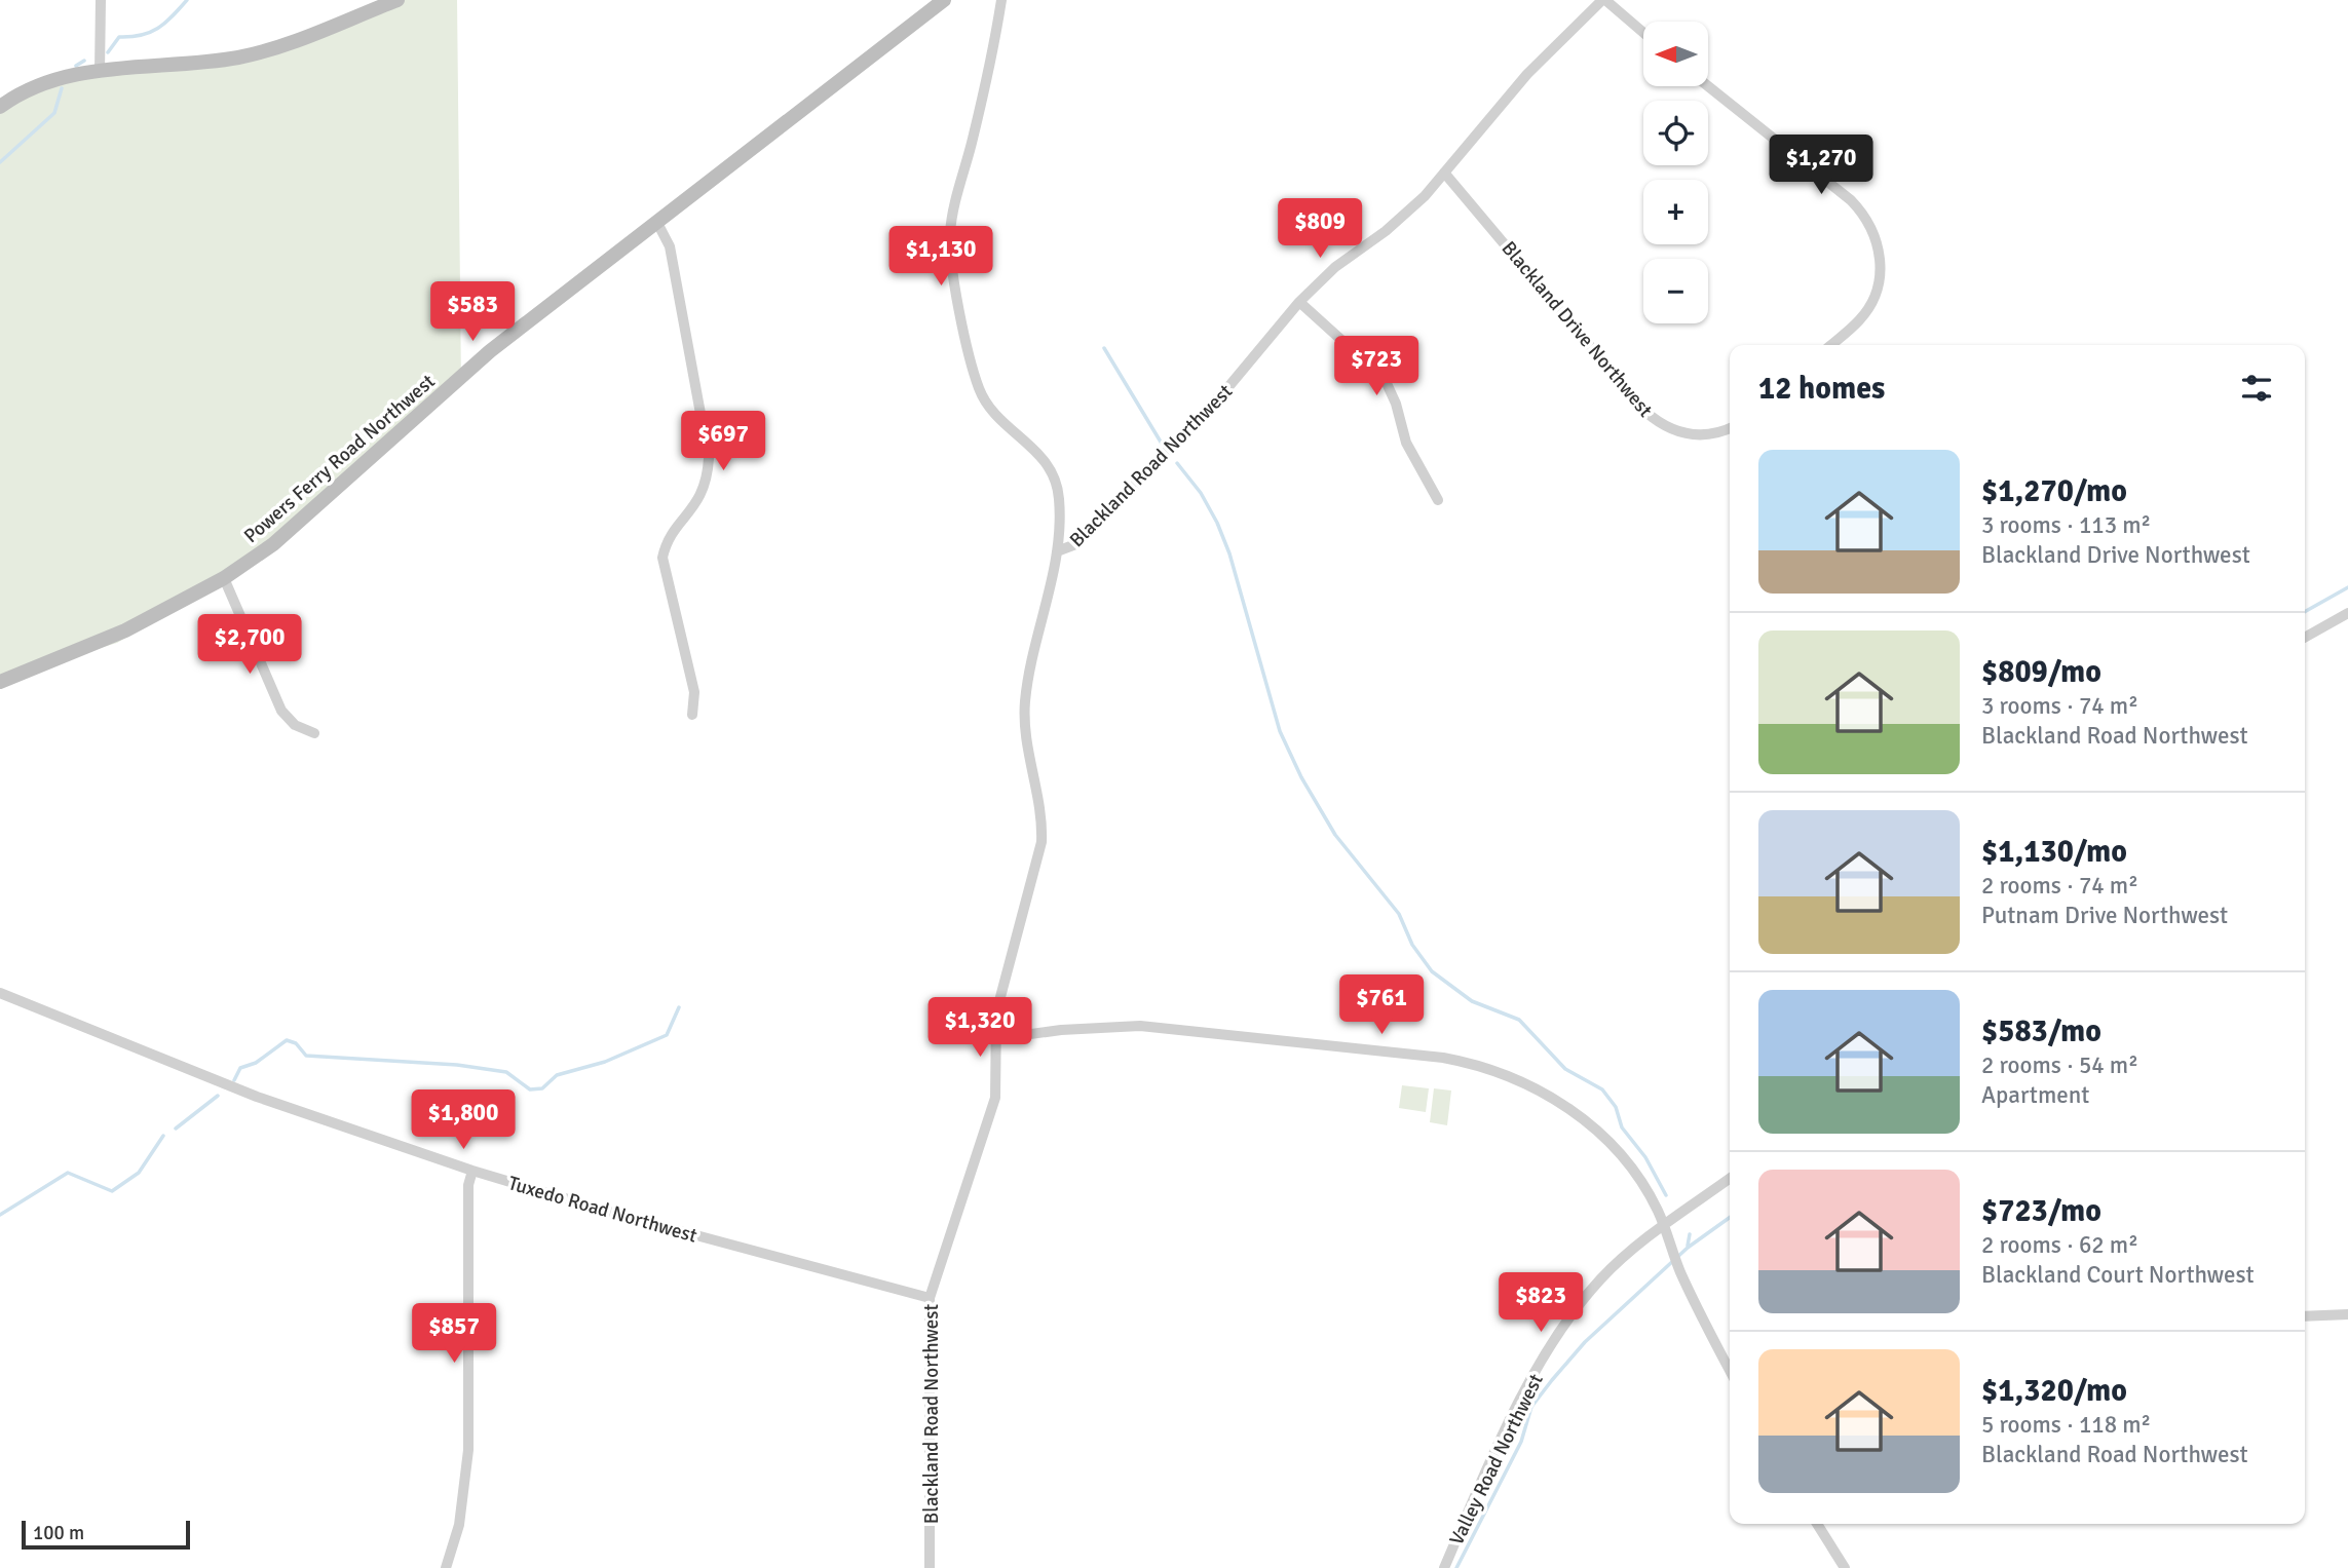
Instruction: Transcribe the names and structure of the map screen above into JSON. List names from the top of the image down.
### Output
{
  "streets": {
    "street": [
      "Blackland Drive Northwest",
      "Powers Ferry Road Northwest",
      "Blackland Road Northwest",
      "Tuxedo Road Northwest",
      "Valley Road Northwest"
    ]
  },
  "crossings": [
    ["Blackland Drive Northwest", "Blackland Road Northwest"],
    ["Blackland Road Northwest", "Tuxedo Road Northwest"]
  ],
  "scale_bar": "100 m",
  "north": "left",
  "page": {
    "map_buttons": ["+", "−"],
    "price": [
      "$1,270",
      "$809",
      "$1,130",
      "$583",
      "$723",
      "$697",
      "$2,700",
      "$761",
      "$1,320",
      "$1,800",
      "$823",
      "$857"
    ],
    "heading": "12 homes",
    "list": [
      {
        "name": "$1,270/mo",
        "note": "3 rooms · 113 m² · Blackland Drive Northwest"
      },
      {
        "name": "$809/mo",
        "note": "3 rooms · 74 m² · Blackland Road Northwest"
      },
      {
        "name": "$1,130/mo",
        "note": "2 rooms · 74 m² · Putnam Drive Northwest"
      },
      {
        "name": "$583/mo",
        "note": "2 rooms · 54 m² · Apartment"
      },
      {
        "name": "$723/mo",
        "note": "2 rooms · 62 m² · Blackland Court Northwest"
      },
      {
        "name": "$1,320/mo",
        "note": "5 rooms · 118 m² · Blackland Road Northwest"
      }
    ],
    "scale": "100 m"
  }
}
